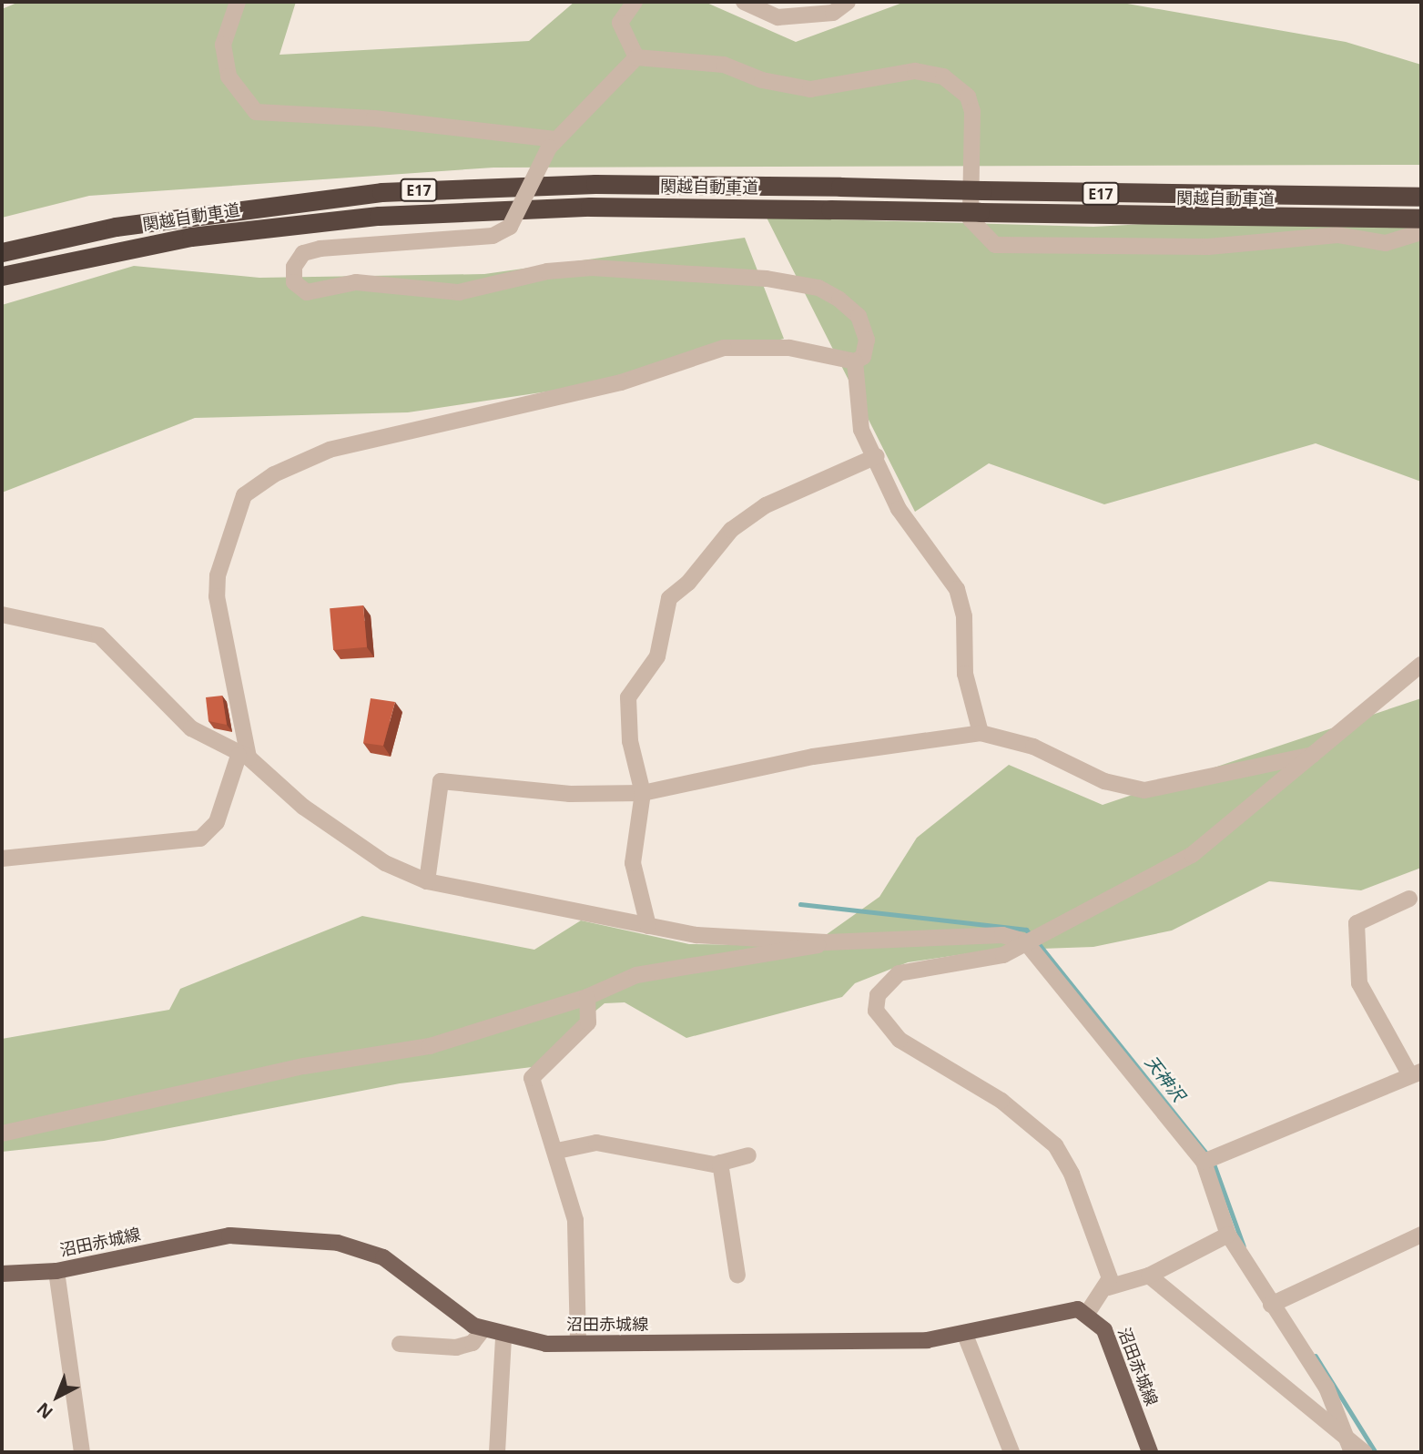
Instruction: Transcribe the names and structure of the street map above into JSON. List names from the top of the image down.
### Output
{
  "streets": {
    "highway": ["関越自動車道", "E17"],
    "main road": ["沼田赤城線"]
  },
  "water": ["天神沢"],
  "north": "bottom left"
}
